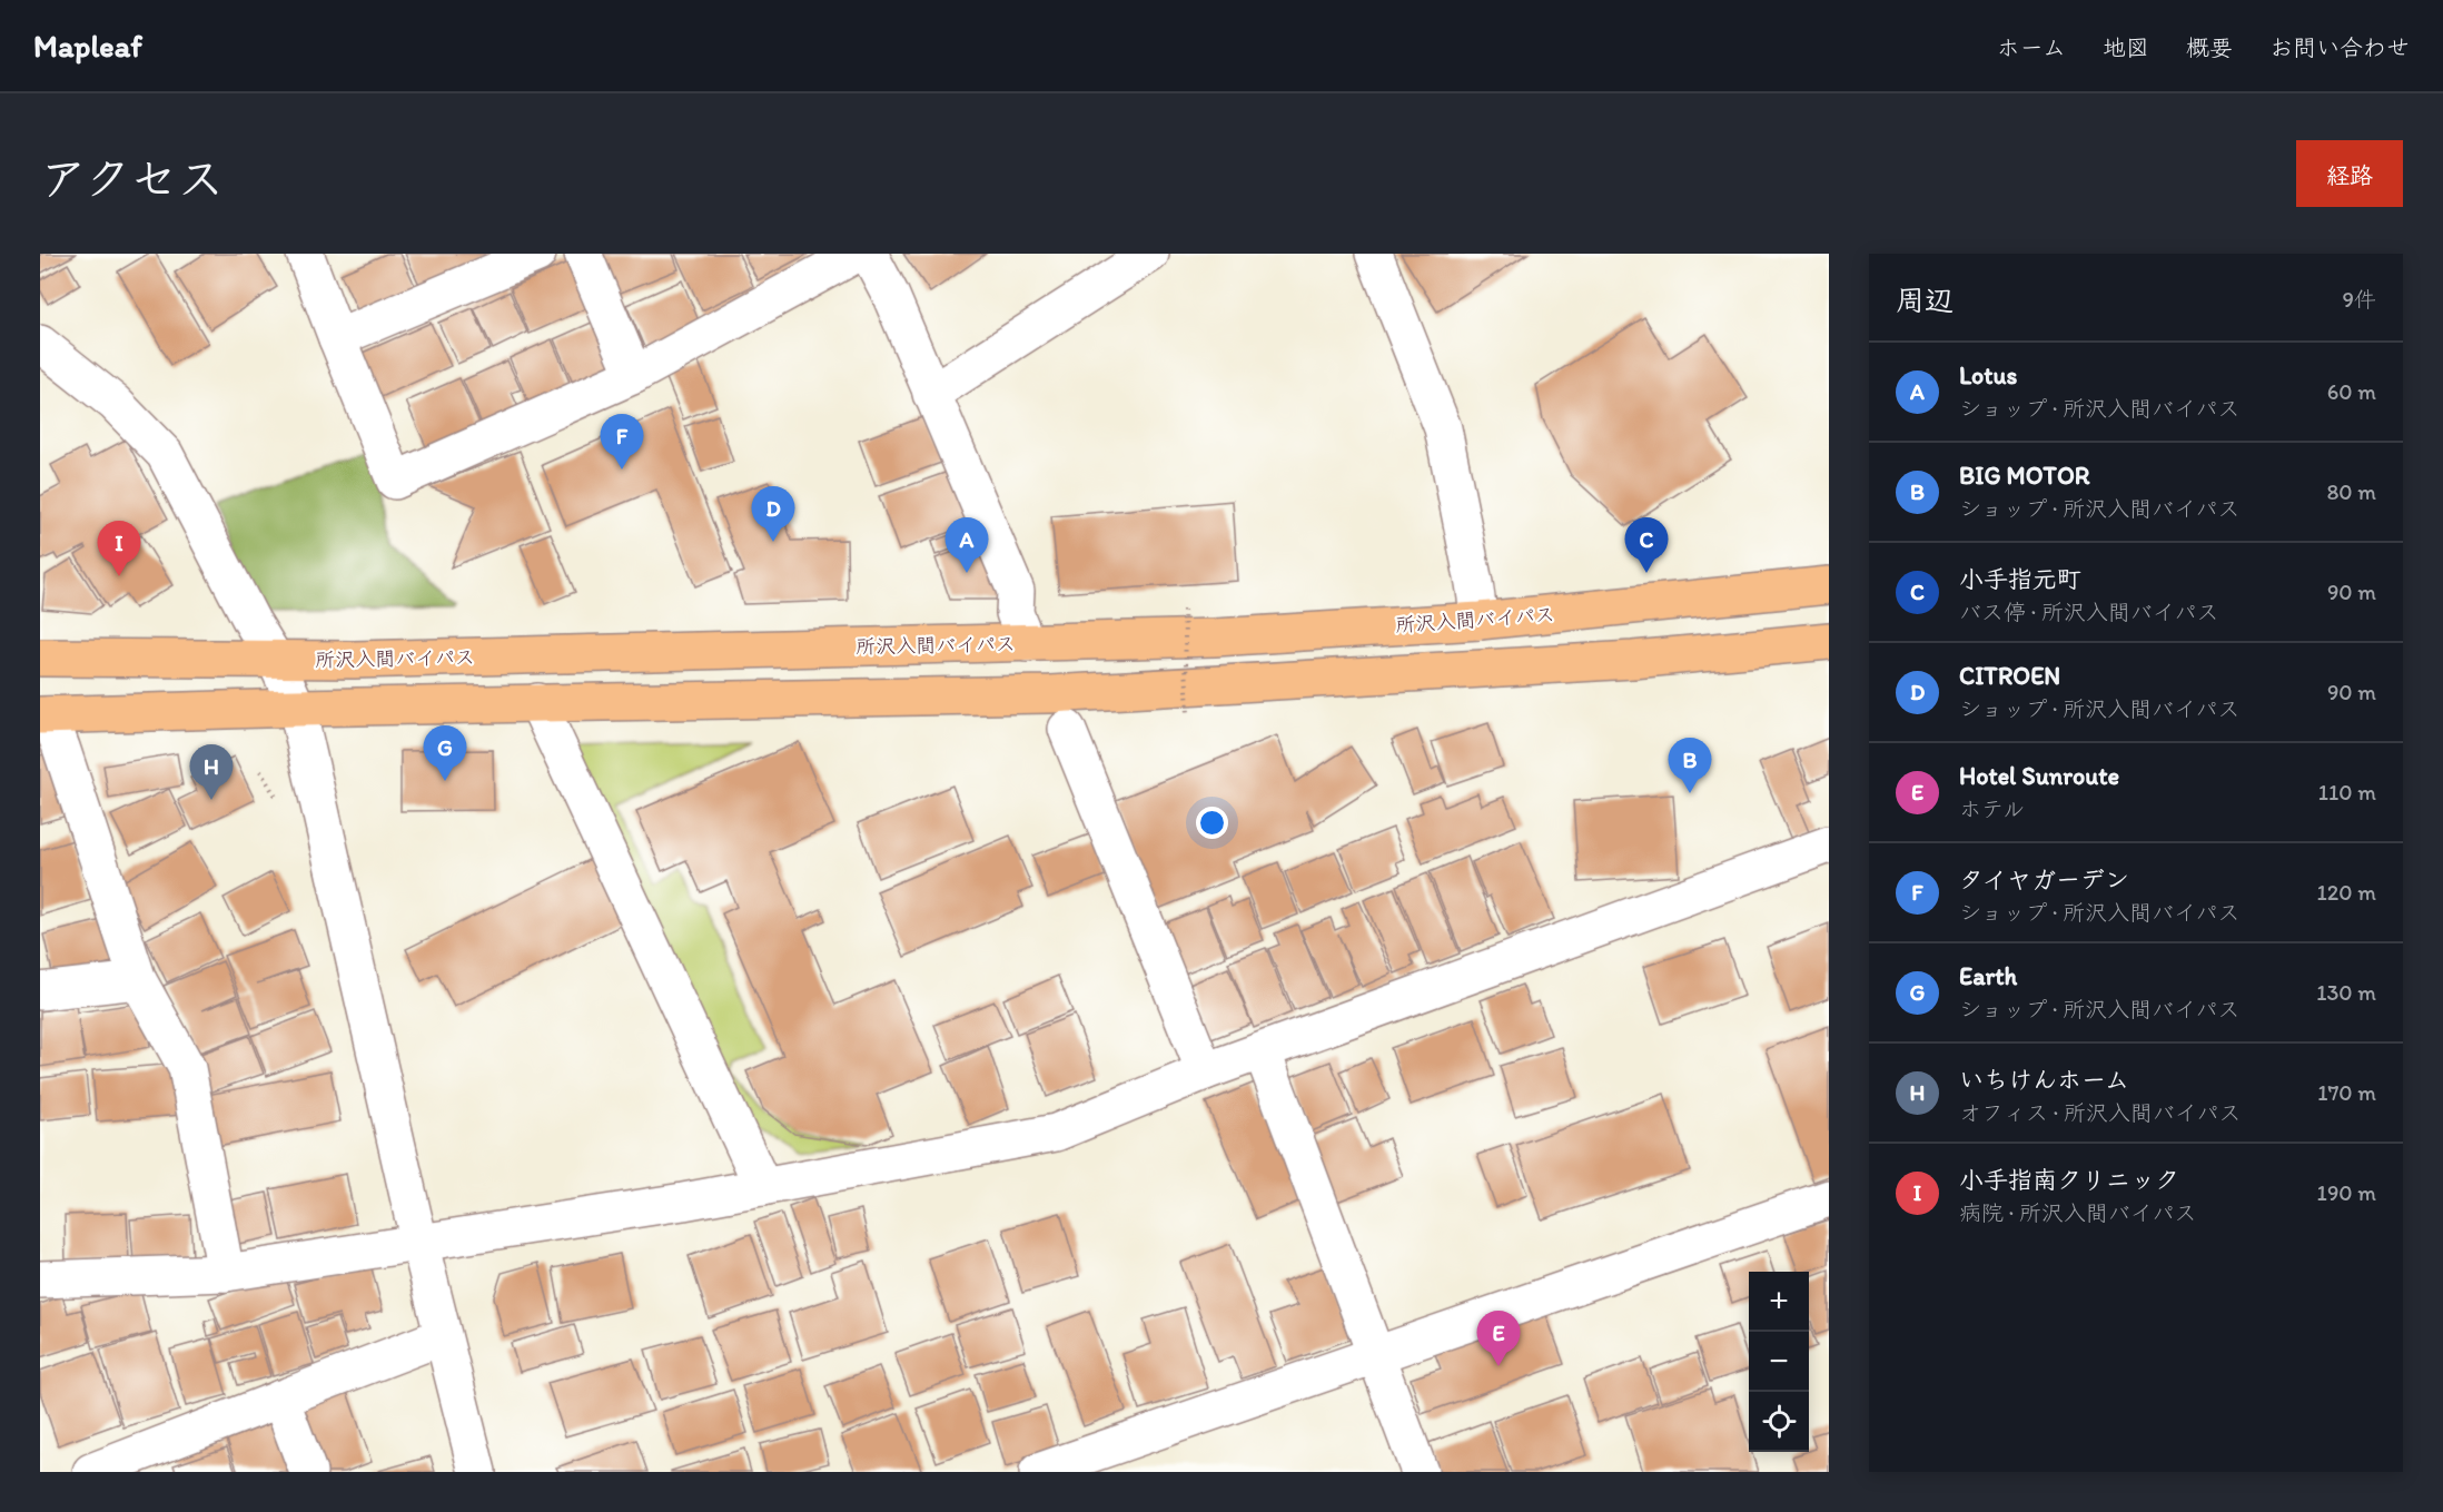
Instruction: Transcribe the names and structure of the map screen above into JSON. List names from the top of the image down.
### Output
{
  "streets": {
    "highway": ["所沢入間バイパス"]
  },
  "page": {
    "header": "Mapleaf",
    "nav": [
      "ホーム",
      "地図",
      "概要",
      "お問い合わせ"
    ],
    "title": "アクセス",
    "buttons": "経路",
    "heading": ["周辺", "9件"],
    "list": [
      {
        "mark": "A",
        "name": "Lotus",
        "note": "ショップ · 所沢入間バイパス",
        "value": "60 m"
      },
      {
        "mark": "B",
        "name": "BIG MOTOR",
        "note": "ショップ · 所沢入間バイパス",
        "value": "80 m"
      },
      {
        "mark": "C",
        "name": "小手指元町",
        "note": "バス停 · 所沢入間バイパス",
        "value": "90 m"
      },
      {
        "mark": "D",
        "name": "CITROEN",
        "note": "ショップ · 所沢入間バイパス",
        "value": "90 m"
      },
      {
        "mark": "E",
        "name": "Hotel Sunroute",
        "note": "ホテル",
        "value": "110 m"
      },
      {
        "mark": "F",
        "name": "タイヤガーデン",
        "note": "ショップ · 所沢入間バイパス",
        "value": "120 m"
      },
      {
        "mark": "G",
        "name": "Earth",
        "note": "ショップ · 所沢入間バイパス",
        "value": "130 m"
      },
      {
        "mark": "H",
        "name": "いちけんホーム",
        "note": "オフィス · 所沢入間バイパス",
        "value": "170 m"
      },
      {
        "mark": "I",
        "name": "小手指南クリニック",
        "note": "病院 · 所沢入間バイパス",
        "value": "190 m"
      }
    ],
    "pins": [
      "F",
      "D",
      "A",
      "C",
      "I",
      "G",
      "B",
      "H",
      "E"
    ],
    "map_buttons": ["+", "−"]
  }
}
